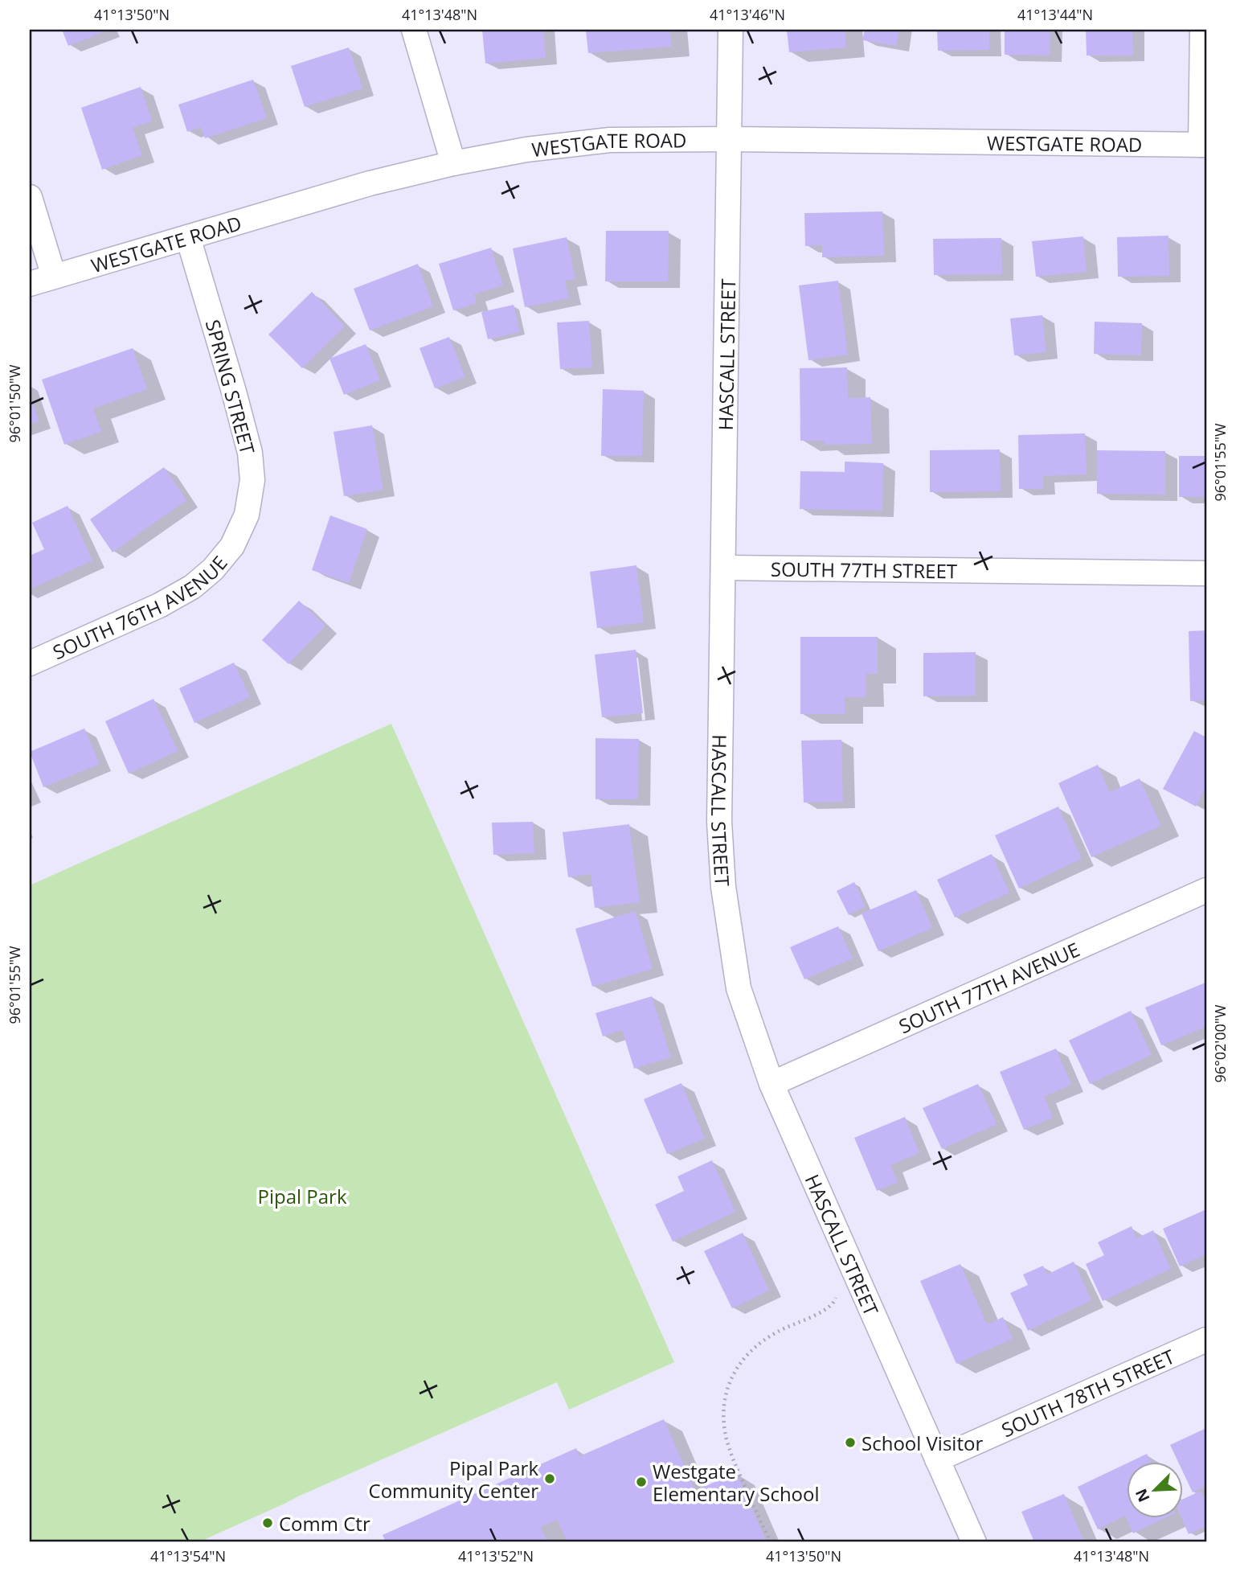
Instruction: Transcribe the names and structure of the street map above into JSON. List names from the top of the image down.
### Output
{
  "streets": {
    "street": [
      "WESTGATE ROAD",
      "HASCALL STREET",
      "SPRING STREET",
      "SOUTH 77TH STREET",
      "SOUTH 76TH AVENUE",
      "SOUTH 77TH AVENUE",
      "SOUTH 78TH STREET"
    ]
  },
  "crossings": [
    ["WESTGATE ROAD", "HASCALL STREET"],
    ["WESTGATE ROAD", "SPRING STREET"],
    ["HASCALL STREET", "SOUTH 77TH STREET"],
    ["HASCALL STREET", "SOUTH 77TH AVENUE"],
    ["HASCALL STREET", "SOUTH 78TH STREET"],
    ["SPRING STREET", "SOUTH 76TH AVENUE"]
  ],
  "parks": ["Pipal Park"],
  "places": [
    "School Visitor",
    "Pipal Park Community Center",
    "Westgate Elementary School",
    "Comm Ctr"
  ],
  "north": "bottom left",
  "coordinates": [
    "41°13'50\"N",
    "41°13'48\"N",
    "41°13'46\"N",
    "41°13'44\"N",
    "96°01'50\"W",
    "96°01'55\"W",
    "96°02'00\"W",
    "41°13'54\"N",
    "41°13'52\"N"
  ]
}
